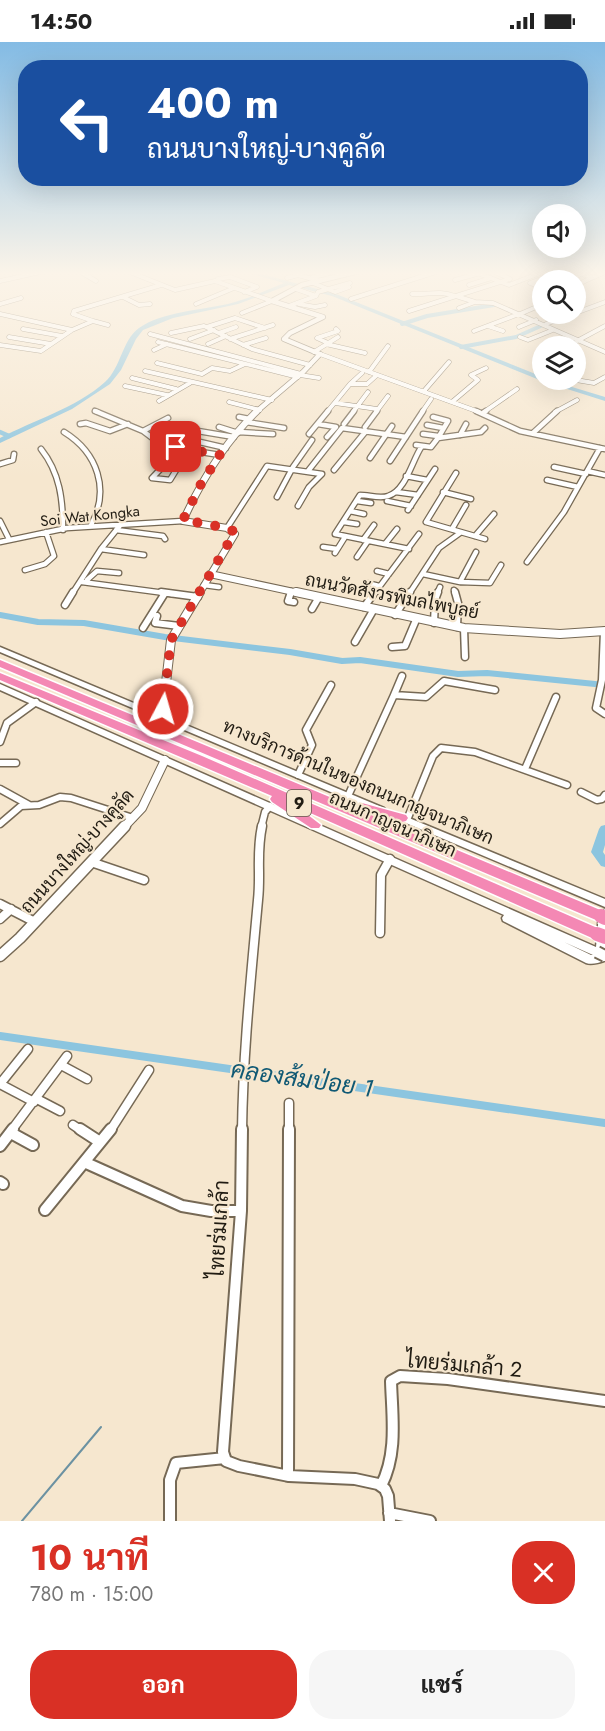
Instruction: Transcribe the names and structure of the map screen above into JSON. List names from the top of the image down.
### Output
{
  "streets": {
    "highway": ["9", "ถนนกาญจนาภิเษก"],
    "main road": ["ทางบริการด้านในของถนนกาญจนาภิเษก"],
    "street": [
      "Soi Wat Kongka",
      "ถนนวัดสังวรพิมลไพบูลย์",
      "ถนนบางใหญ่-บางคูลัด",
      "ไทยร่มเกล้า",
      "ไทยร่มเกล้า 2"
    ]
  },
  "crossings": [
    ["ทางบริการด้านในของถนนกาญจนาภิเษก", "ถนนกาญจนาภิเษก"]
  ],
  "water": ["คลองส้มป่อย 1"],
  "page": {
    "status": "14:50",
    "turn": ["400 m", "ถนนบางใหญ่-บางคูลัด"],
    "heading": ["10 นาที", "780 m · 15:00"],
    "buttons": ["ออก", "แชร์"]
  }
}
